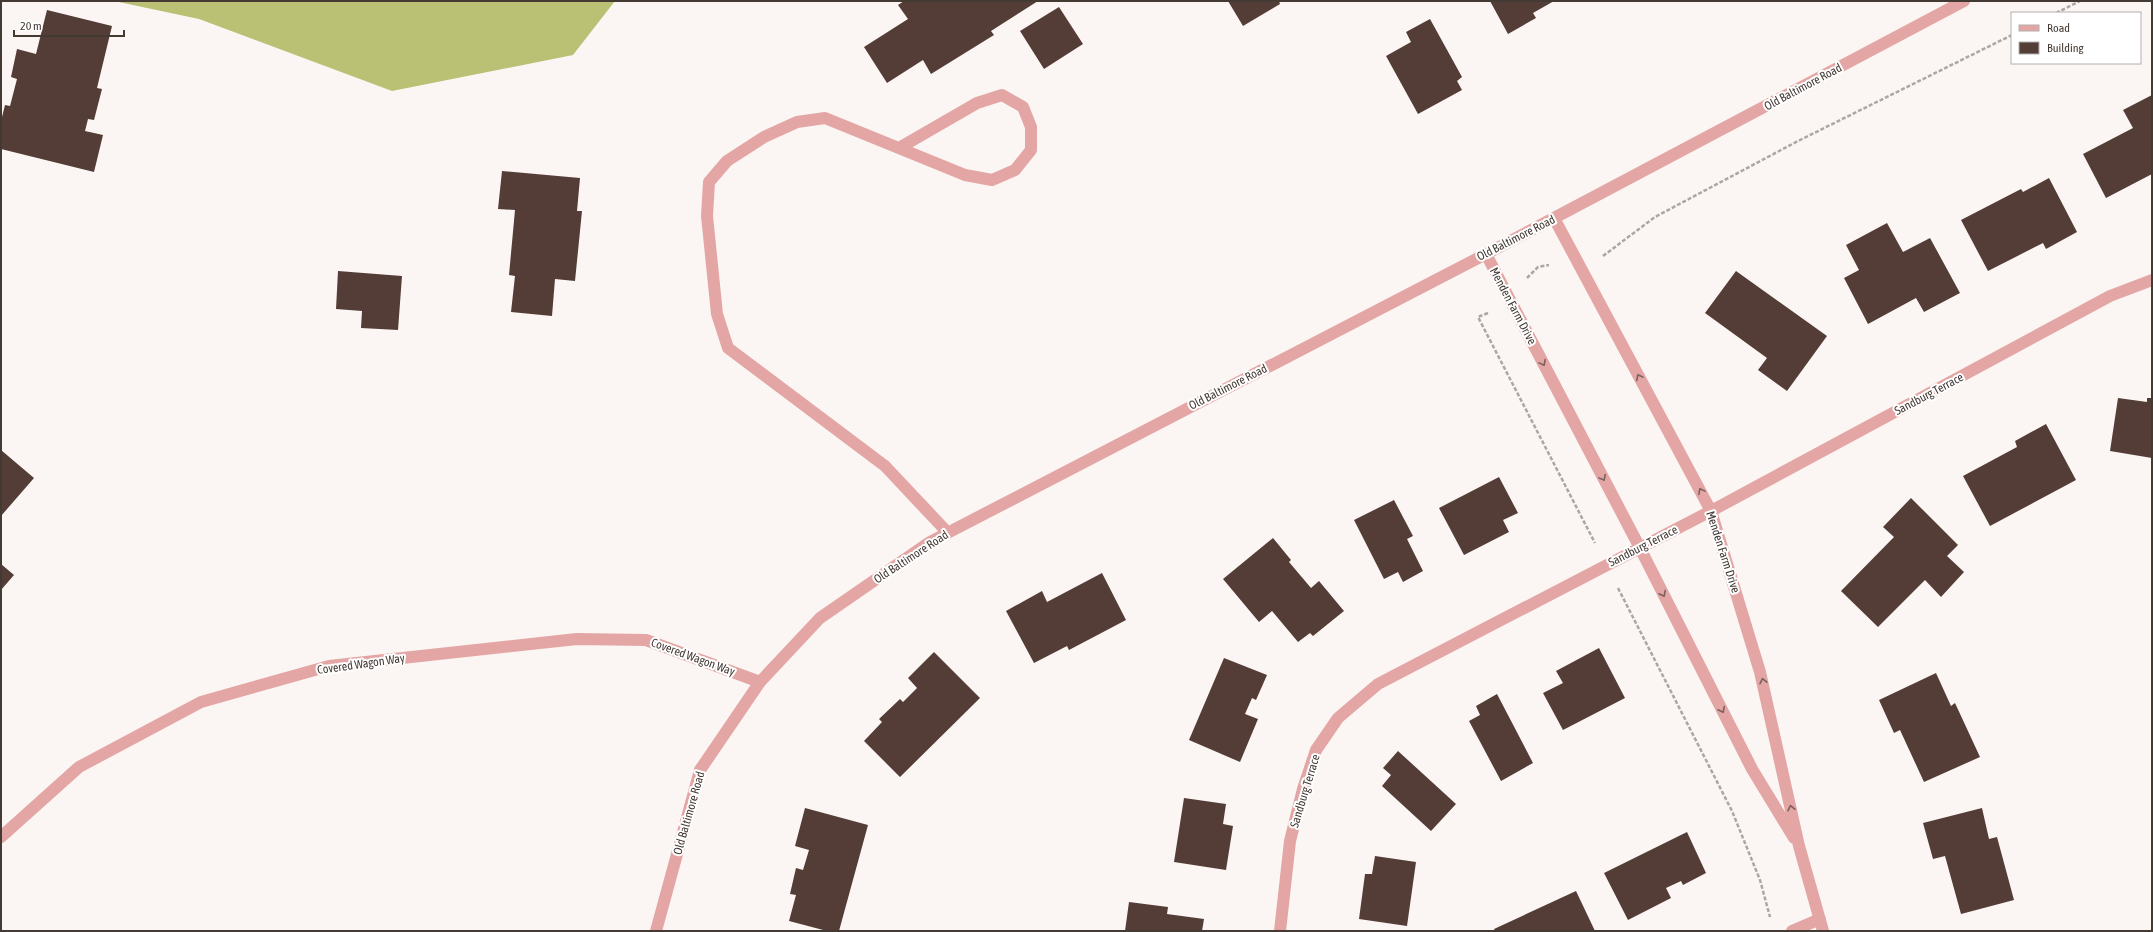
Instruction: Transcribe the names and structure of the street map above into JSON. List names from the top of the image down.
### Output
{
  "streets": {
    "street": [
      "Old Baltimore Road",
      "Menden Farm Drive",
      "Sandburg Terrace",
      "Covered Wagon Way"
    ]
  },
  "crossings": [
    ["Old Baltimore Road", "Menden Farm Drive"],
    ["Old Baltimore Road", "Covered Wagon Way"],
    ["Menden Farm Drive", "Sandburg Terrace"]
  ],
  "legend": ["Road", "Building"],
  "scale_bar": "20 m"
}
